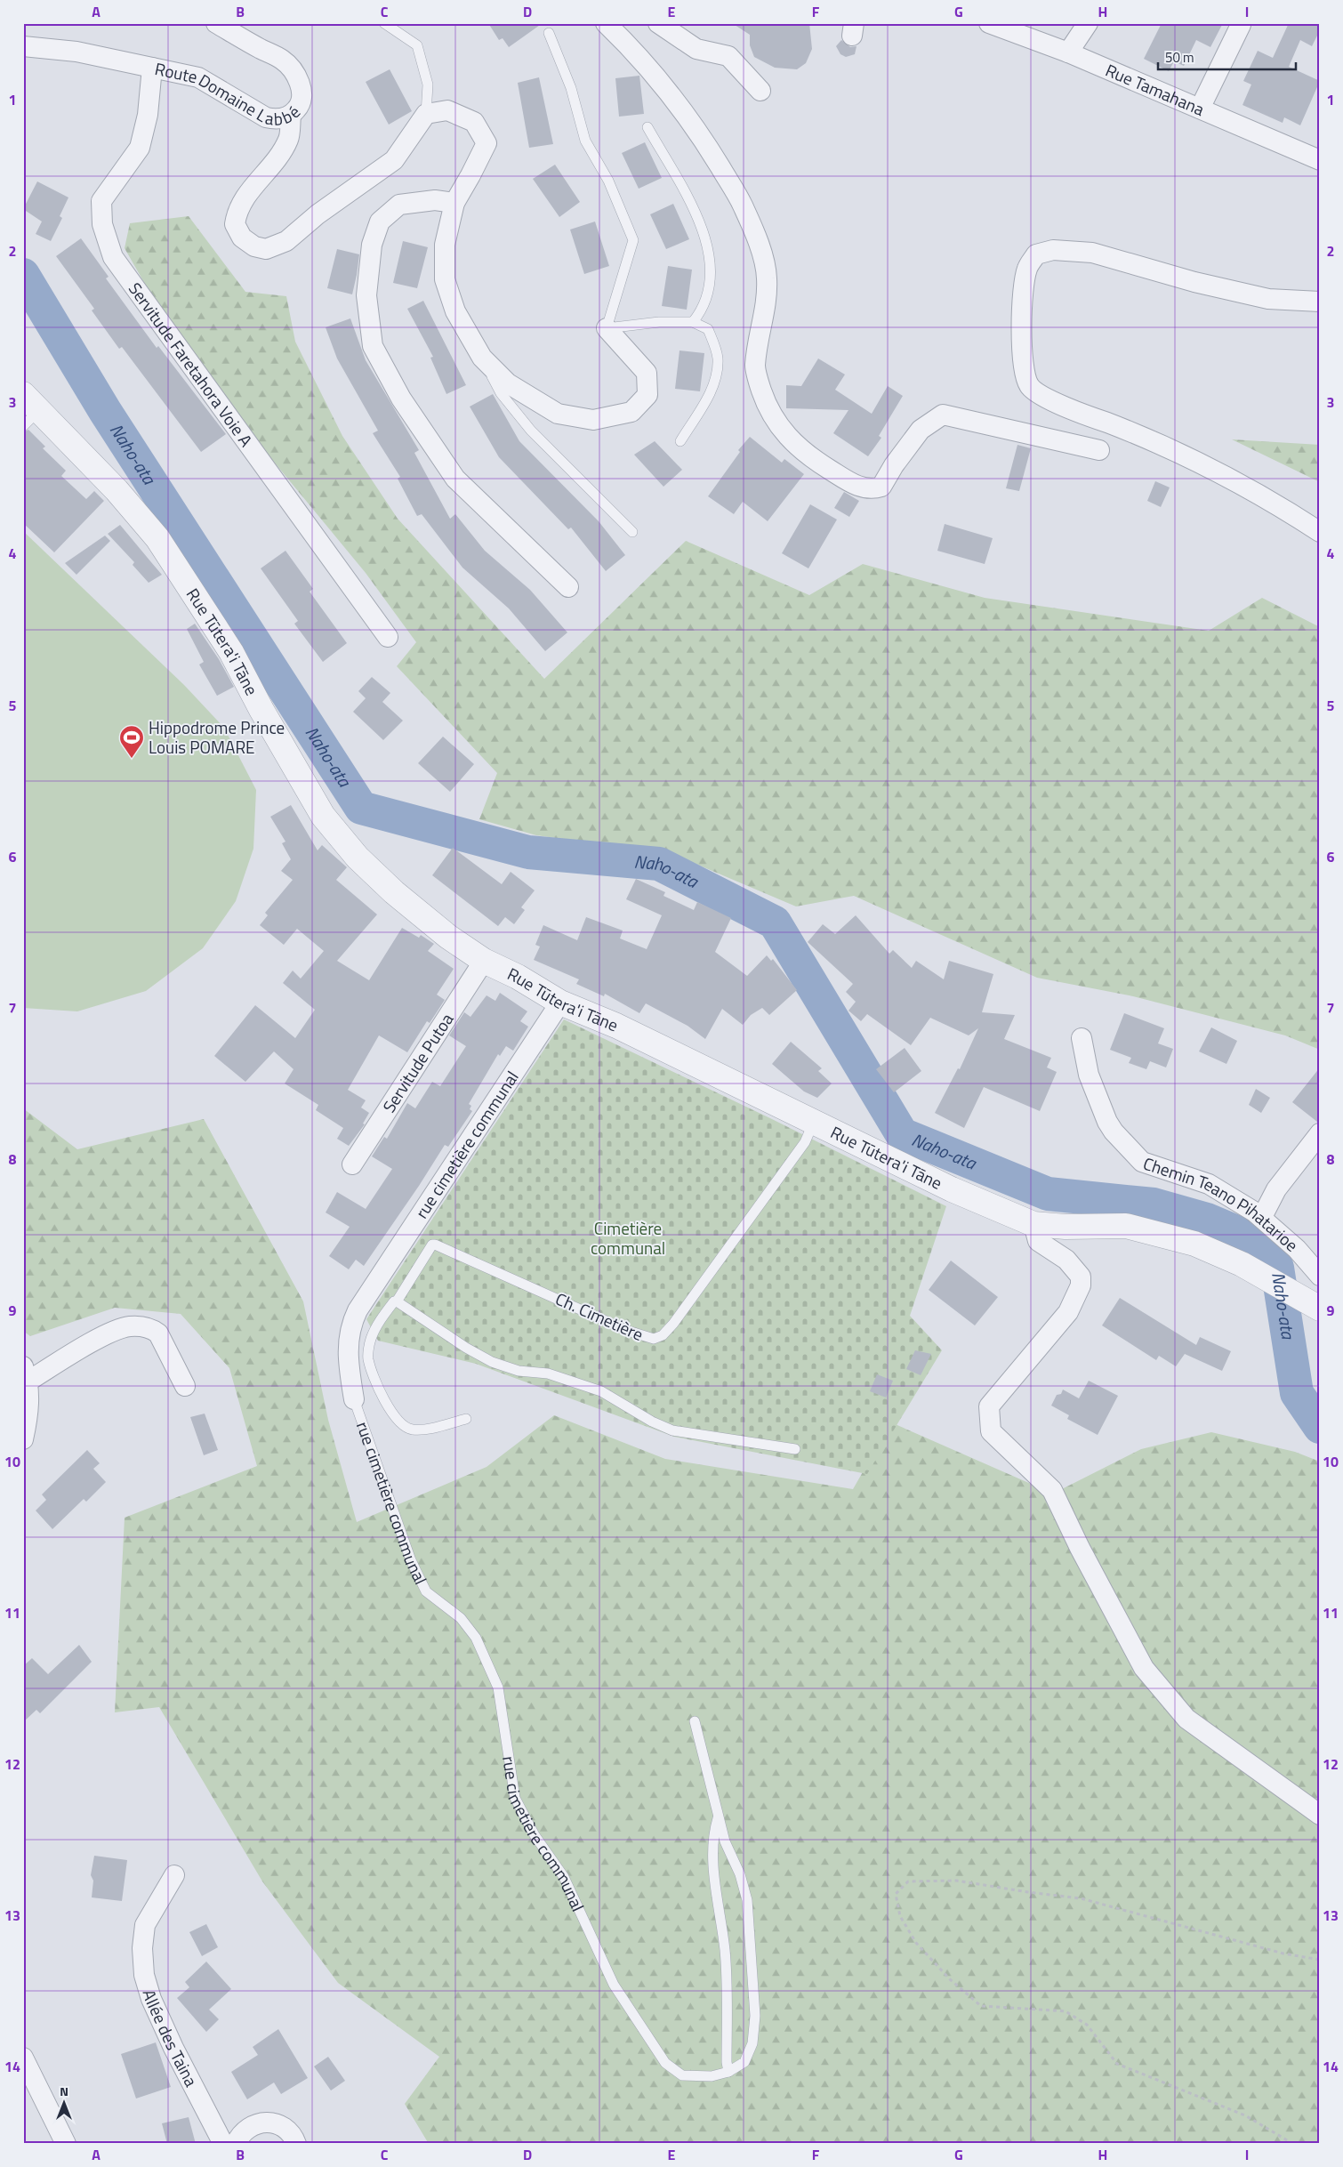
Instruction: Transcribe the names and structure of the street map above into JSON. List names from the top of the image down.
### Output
{
  "streets": {
    "street": [
      "Route Domaine Labbé",
      "Rue Tamahana",
      "Servitude Faretahora Voie A",
      "Rue Tūtera'i Tāne",
      "Servitude Putoa",
      "rue cimetière communal",
      "Chemin Teano Pihatarioe",
      "Allée des Taina"
    ],
    "lane": ["Ch. Cimetière"]
  },
  "crossings": [
    ["Route Domaine Labbé", "Servitude Faretahora Voie A"],
    ["Rue Tūtera'i Tāne", "Servitude Putoa"],
    ["Rue Tūtera'i Tāne", "rue cimetière communal"],
    ["Rue Tūtera'i Tāne", "Ch. Cimetière"]
  ],
  "water": ["Naho-ata"],
  "parks": ["Cimetière communal"],
  "places": {
    "sports": ["Hippodrome Prince Louis POMARE"]
  },
  "scale_bar": "50 m",
  "north": "top",
  "grid": {
    "columns": [
      "A",
      "B",
      "C",
      "D",
      "E",
      "F",
      "G",
      "H",
      "I"
    ],
    "rows": [
      "1",
      "2",
      "3",
      "4",
      "5",
      "6",
      "7",
      "8",
      "9",
      "10",
      "11",
      "12",
      "13",
      "14"
    ]
  }
}
